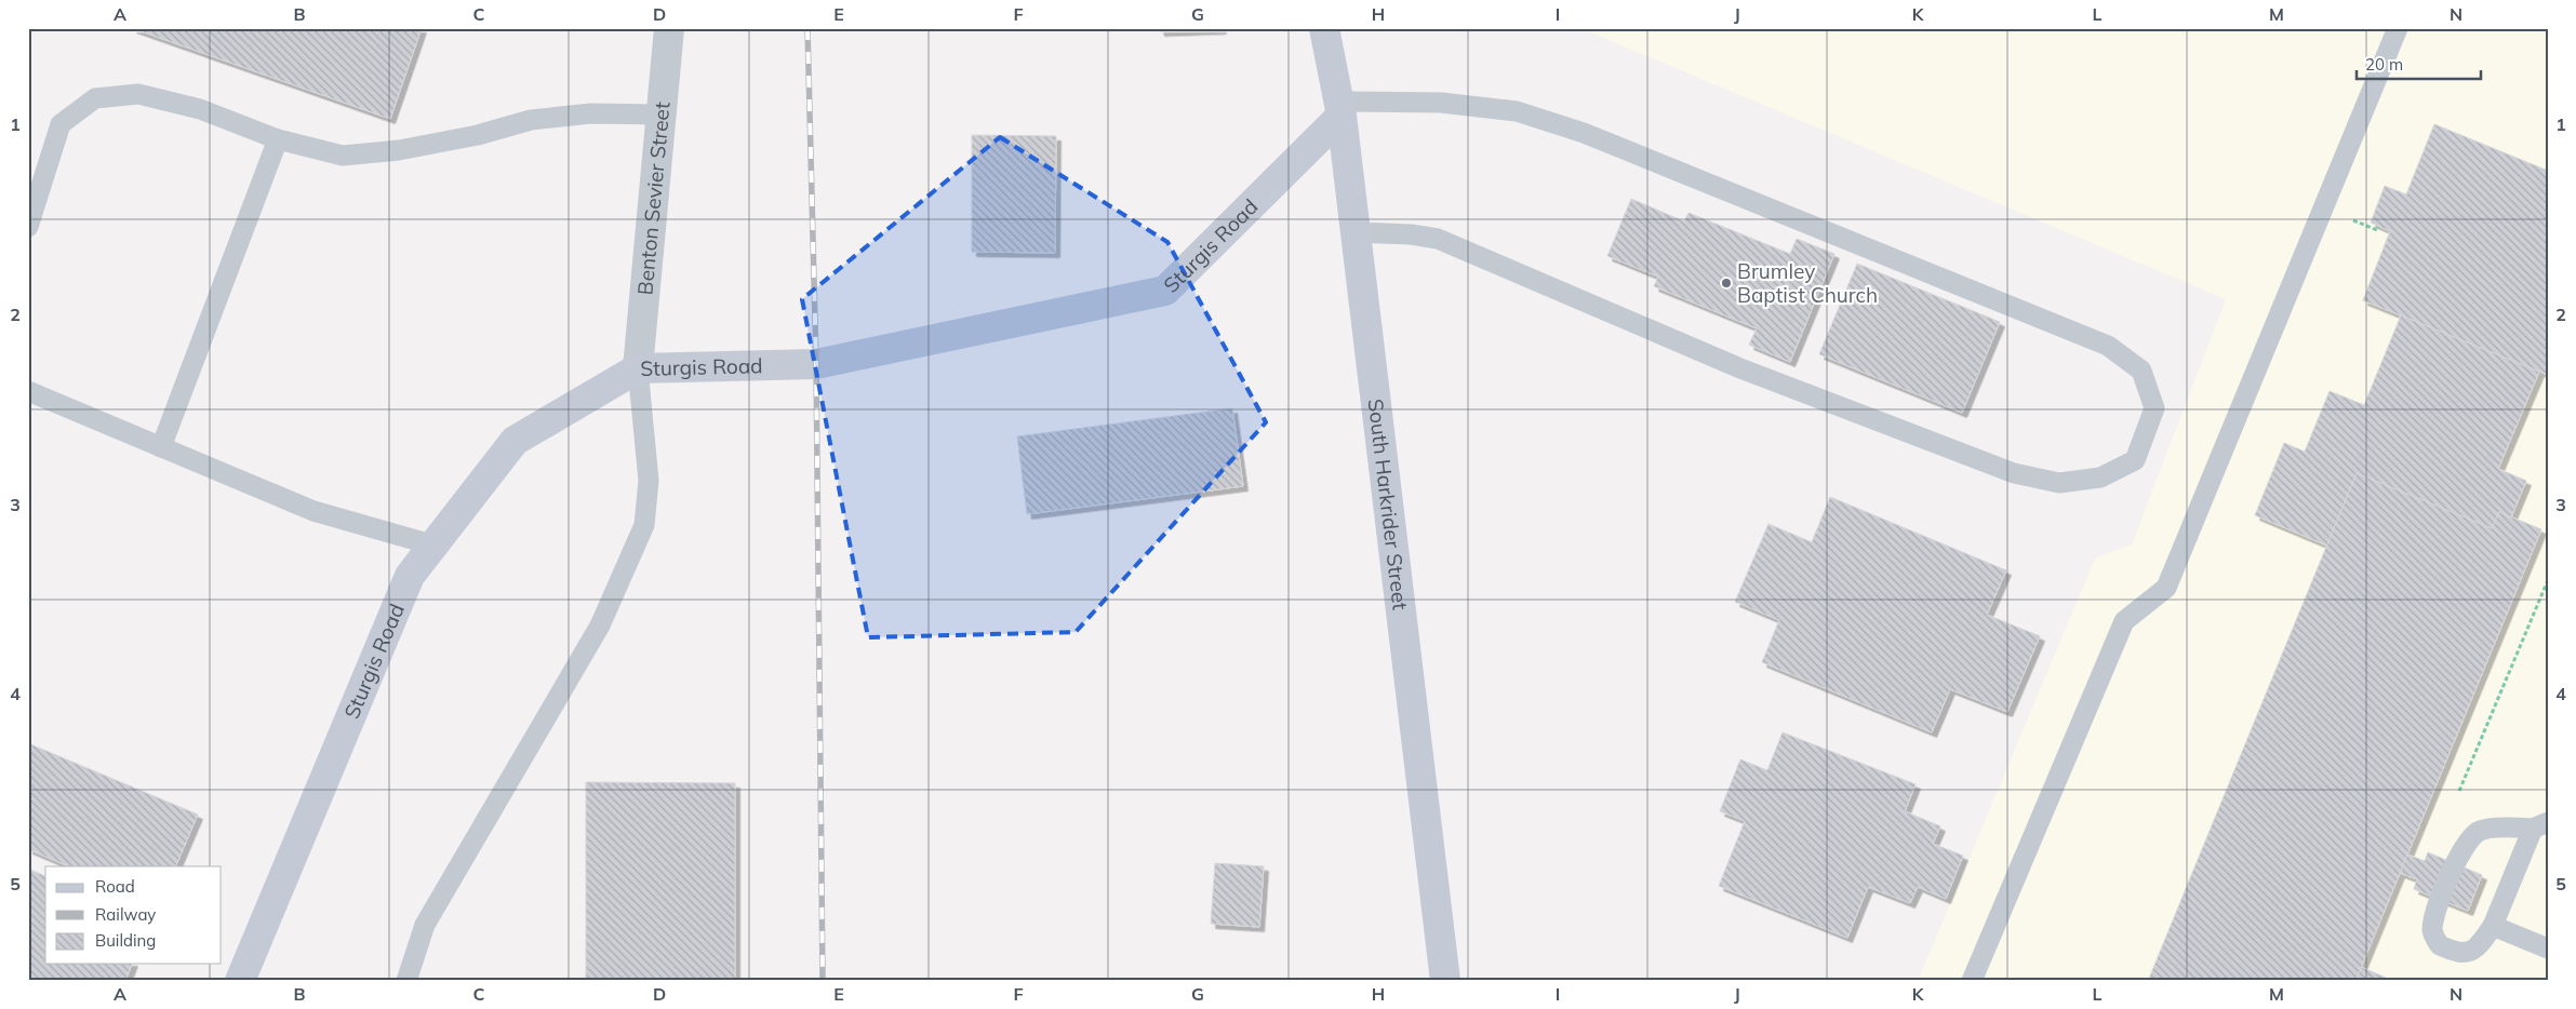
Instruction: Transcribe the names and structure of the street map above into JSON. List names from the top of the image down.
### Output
{
  "streets": {
    "street": ["Benton Sevier Street", "Sturgis Road", "South Harkrider Street"]
  },
  "crossings": [
    ["Benton Sevier Street", "Sturgis Road"],
    ["Sturgis Road", "South Harkrider Street"]
  ],
  "places": ["Brumley Baptist Church"],
  "legend": ["Road", "Railway", "Building"],
  "scale_bar": "20 m",
  "grid": {
    "columns": [
      "A",
      "B",
      "C",
      "D",
      "E",
      "F",
      "G",
      "H",
      "I",
      "J",
      "K",
      "L",
      "M",
      "N"
    ],
    "rows": [
      "1",
      "2",
      "3",
      "4",
      "5"
    ]
  }
}
